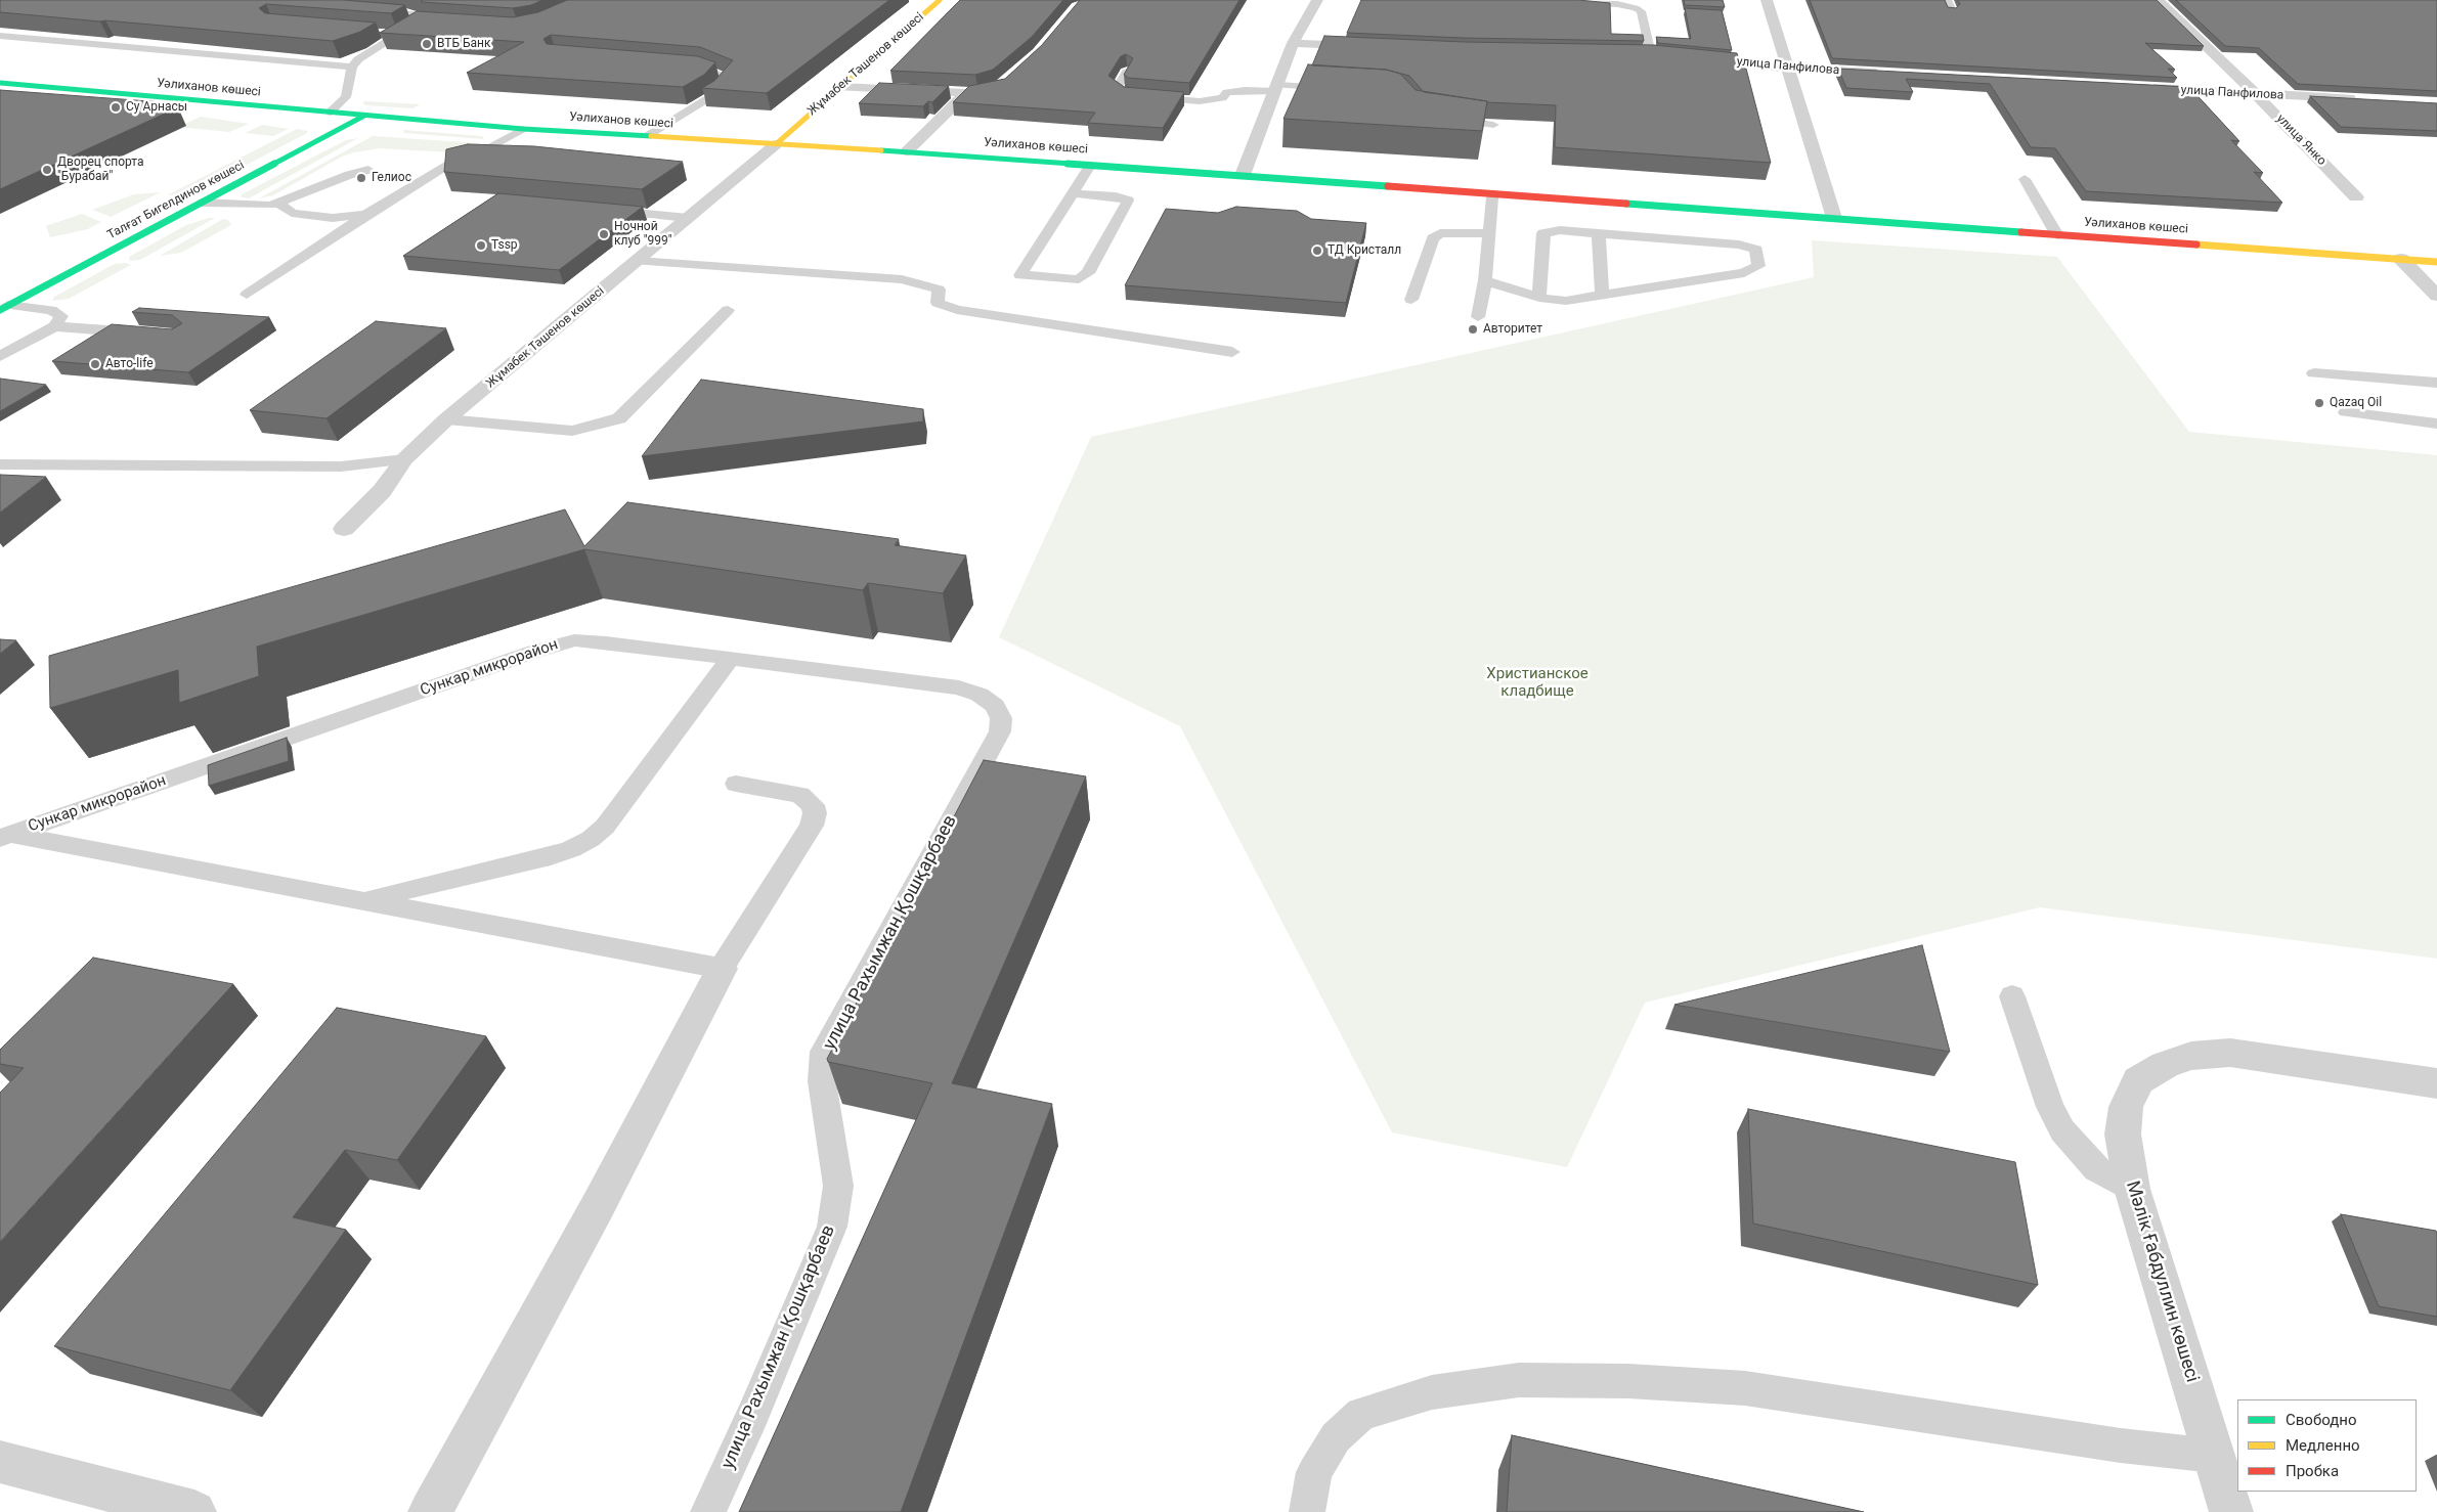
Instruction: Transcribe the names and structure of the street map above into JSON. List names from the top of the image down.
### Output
{
  "streets": {
    "main road": ["Жұмабек Тәшенов көшесі", "Уәлиханов көшесі", "Талғат Бигелдинов көшесі"],
    "street": ["улица Панфилова", "улица Янко", "Мәлік Ғабдуллин көшесі"],
    "lane": ["Сункар микрорайон", "улица Рахымжан Қошқарбаев"]
  },
  "crossings": [
    ["Жұмабек Тәшенов көшесі", "Уәлиханов көшесі"],
    ["улица Панфилова", "улица Янко"],
    ["Уәлиханов көшесі", "Талғат Бигелдинов көшесі"],
    ["Сункар микрорайон", "улица Рахымжан Қошқарбаев"]
  ],
  "parks": ["Христианское кладбище"],
  "places": [
    "ВТБ Банк",
    "Су Арнасы",
    "Дворец спорта \"Бурабай\"",
    "Гелиос",
    "Ночной клуб \"999\"",
    "Tssp",
    "ТД Кристалл",
    "Авторитет",
    "Авто-life",
    "Qazaq Oil"
  ],
  "legend": ["Свободно", "Медленно", "Пробка"]
}
